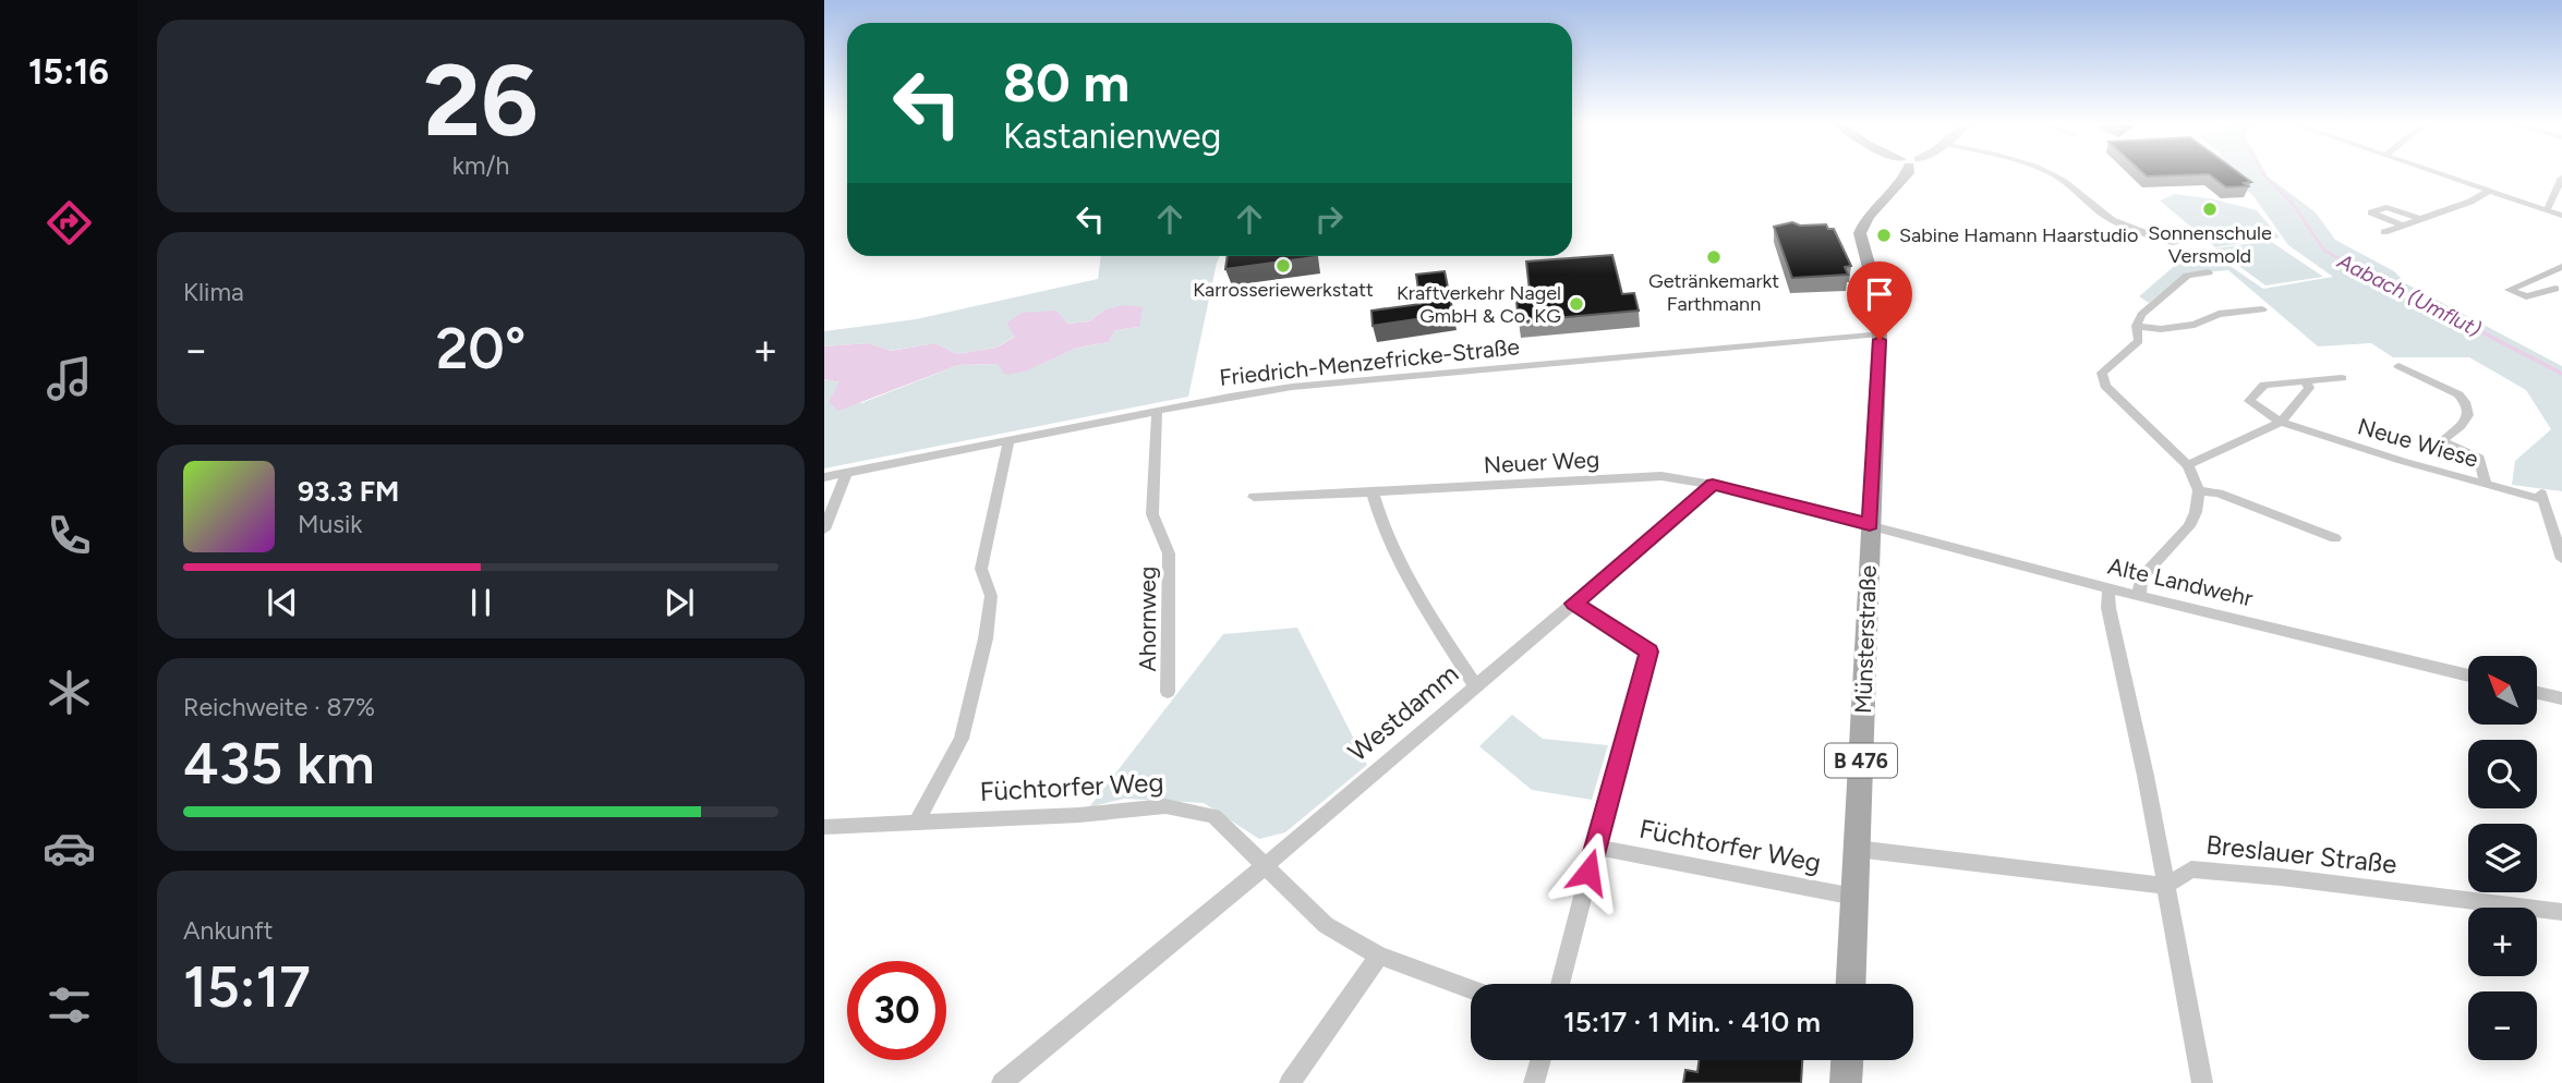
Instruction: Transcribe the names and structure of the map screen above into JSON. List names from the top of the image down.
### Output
{
  "streets": {
    "main road": ["Münsterstraße", "B 476"],
    "street": [
      "Friedrich-Menzefricke-Straße",
      "Neue Wiese",
      "Neuer Weg",
      "Alte Landwehr",
      "Ahornweg",
      "Westdamm",
      "Füchtorfer Weg",
      "Breslauer Straße"
    ]
  },
  "crossings": [
    ["Friedrich-Menzefricke-Straße", "Ahornweg"],
    ["Friedrich-Menzefricke-Straße", "Münsterstraße"],
    ["Neuer Weg", "Westdamm"],
    ["Alte Landwehr", "Münsterstraße"],
    ["Münsterstraße", "Füchtorfer Weg"],
    ["Westdamm", "Füchtorfer Weg"]
  ],
  "water": ["Aabach (Umflut)"],
  "places": [
    "Sonnenschule Versmold",
    "Sabine Hamann Haarstudio",
    "Getränkemarkt Farthmann",
    "Karrosseriewerkstatt",
    "Kraftverkehr Nagel GmbH & Co. KG"
  ],
  "north": "top left",
  "page": {
    "tabs": "15:16",
    "tile": [
      ["26", "km/h"],
      "Klima",
      ["Reichweite · 87%", "435 km"],
      ["Ankunft", "15:17"]
    ],
    "turn": ["80 m", "Kastanienweg"],
    "heat": ["−", "20°", "+"],
    "song": ["93.3 FM", "Musik"],
    "map_buttons": ["+", "−"],
    "limit": "30",
    "trip": "15:17 · 1 Min. · 410 m"
  }
}
